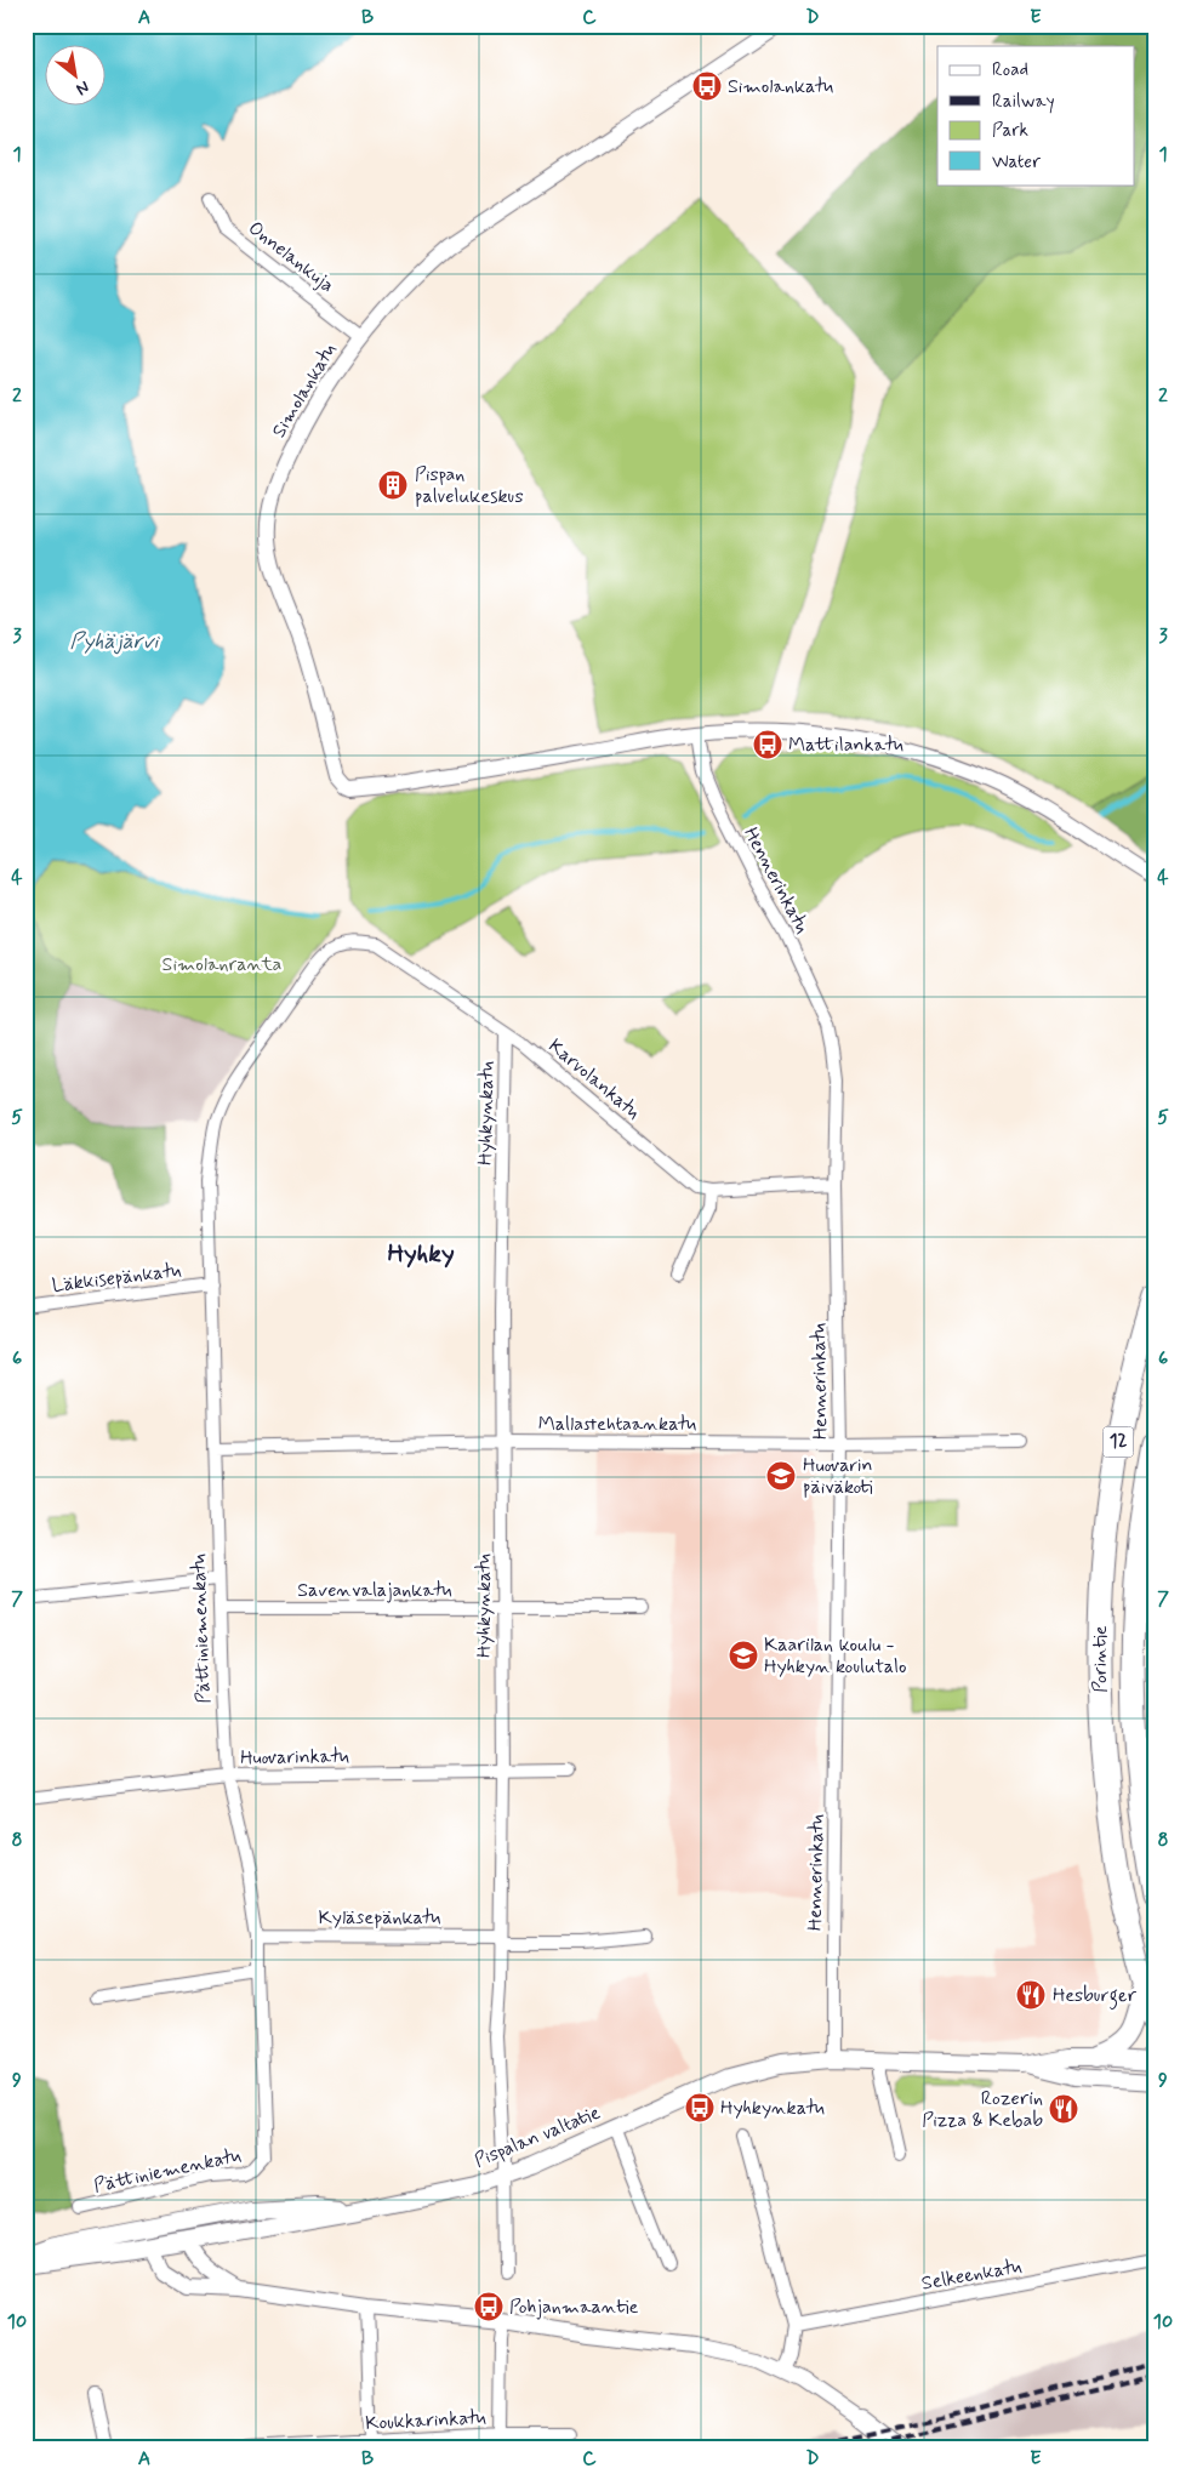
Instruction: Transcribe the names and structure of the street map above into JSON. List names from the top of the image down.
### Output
{
  "streets": {
    "highway": ["12", "Porintie"],
    "main road": ["Pispalan valtatie"],
    "street": [
      "Onnelankuja",
      "Simolankatu",
      "Hennerinkatu",
      "Karvolankatu",
      "Hyhkynkatu",
      "Läkkisepänkatu",
      "Mallastehtaankatu",
      "Savenvalajankatu",
      "Pättiniemenkatu",
      "Huovarinkatu",
      "Kyläsepänkatu",
      "Selkeenkatu",
      "Koukkarinkatu"
    ]
  },
  "crossings": [
    ["Onnelankuja", "Simolankatu"],
    ["Simolankatu", "Hennerinkatu"],
    ["Hennerinkatu", "Mallastehtaankatu"],
    ["Hennerinkatu", "Pispalan valtatie"],
    ["Karvolankatu", "Hyhkynkatu"],
    ["Karvolankatu", "Pättiniemenkatu"],
    ["Hyhkynkatu", "Mallastehtaankatu"],
    ["Hyhkynkatu", "Savenvalajankatu"],
    ["Hyhkynkatu", "Huovarinkatu"],
    ["Hyhkynkatu", "Kyläsepänkatu"],
    ["Hyhkynkatu", "Pispalan valtatie"],
    ["Läkkisepänkatu", "Pättiniemenkatu"],
    ["Mallastehtaankatu", "Pättiniemenkatu"],
    ["Savenvalajankatu", "Pättiniemenkatu"],
    ["Pättiniemenkatu", "Huovarinkatu"],
    ["Pättiniemenkatu", "Kyläsepänkatu"]
  ],
  "districts": ["Hyhky"],
  "water": ["Pyhäjärvi"],
  "parks": ["Simolanranta"],
  "places": {
    "bus stop": [
      "Simolankatu",
      "Mattilankatu",
      "Hyhkynkatu",
      "Pohjanmaantie"
    ],
    "building": ["Pispan palvelukeskus"],
    "school or university": ["Huovarin päiväkoti", "Kaarilan koulu - Hyhkyn koulutalo"],
    "restaurant": ["Hesburger", "Rozerin Pizza & Kebab"]
  },
  "legend": [
    "Road",
    "Railway",
    "Park",
    "Water"
  ],
  "north": "bottom right",
  "grid": {
    "columns": [
      "A",
      "B",
      "C",
      "D",
      "E"
    ],
    "rows": [
      "1",
      "2",
      "3",
      "4",
      "5",
      "6",
      "7",
      "8",
      "9",
      "10"
    ]
  }
}
